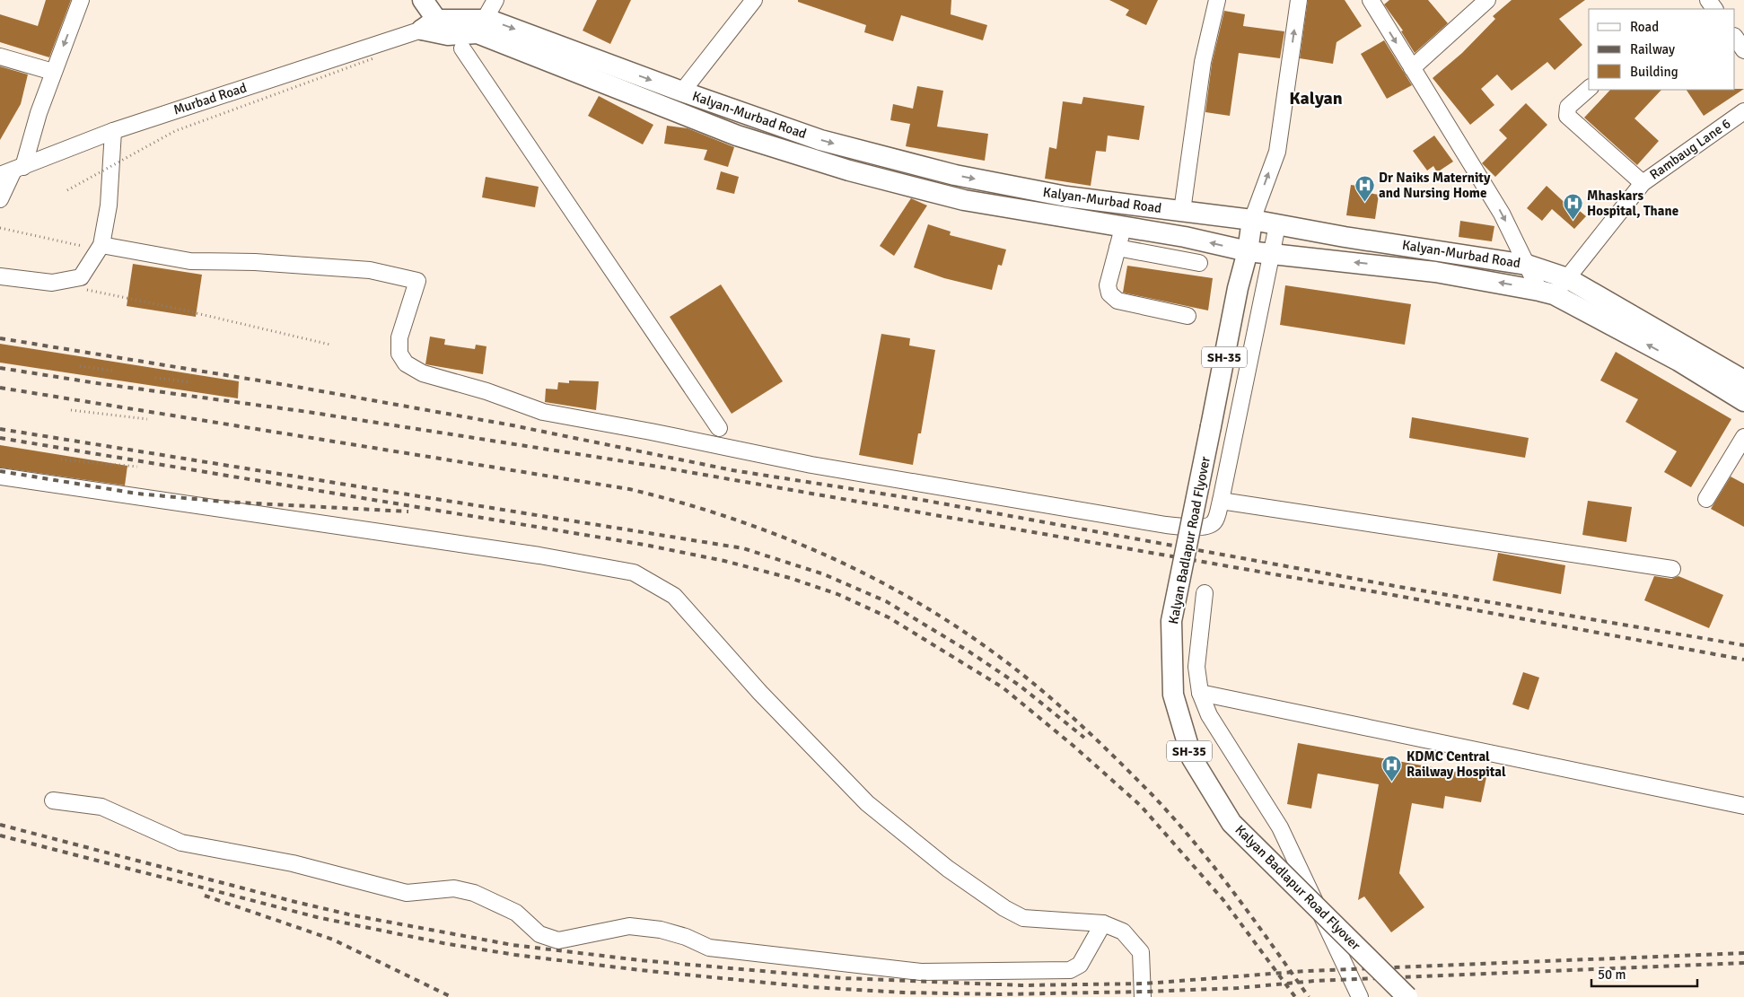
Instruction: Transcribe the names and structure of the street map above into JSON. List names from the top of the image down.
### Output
{
  "streets": {
    "main road": ["Kalyan-Murbad Road", "SH-35", "Kalyan Badlapur Road Flyover"],
    "street": ["Murbad Road", "Rambaug Lane 6"]
  },
  "crossings": [
    ["Murbad Road", "Kalyan-Murbad Road"],
    ["Kalyan-Murbad Road", "Rambaug Lane 6"],
    ["Kalyan-Murbad Road", "SH-35"],
    ["Kalyan-Murbad Road", "Kalyan Badlapur Road Flyover"],
    ["SH-35", "Kalyan Badlapur Road Flyover"]
  ],
  "districts": ["Kalyan"],
  "places": {
    "hospital": ["Dr Naiks Maternity and Nursing Home", "Mhaskars Hospital, Thane", "KDMC Central Railway Hospital"]
  },
  "legend": ["Road", "Railway", "Building"],
  "scale_bar": "50 m"
}
